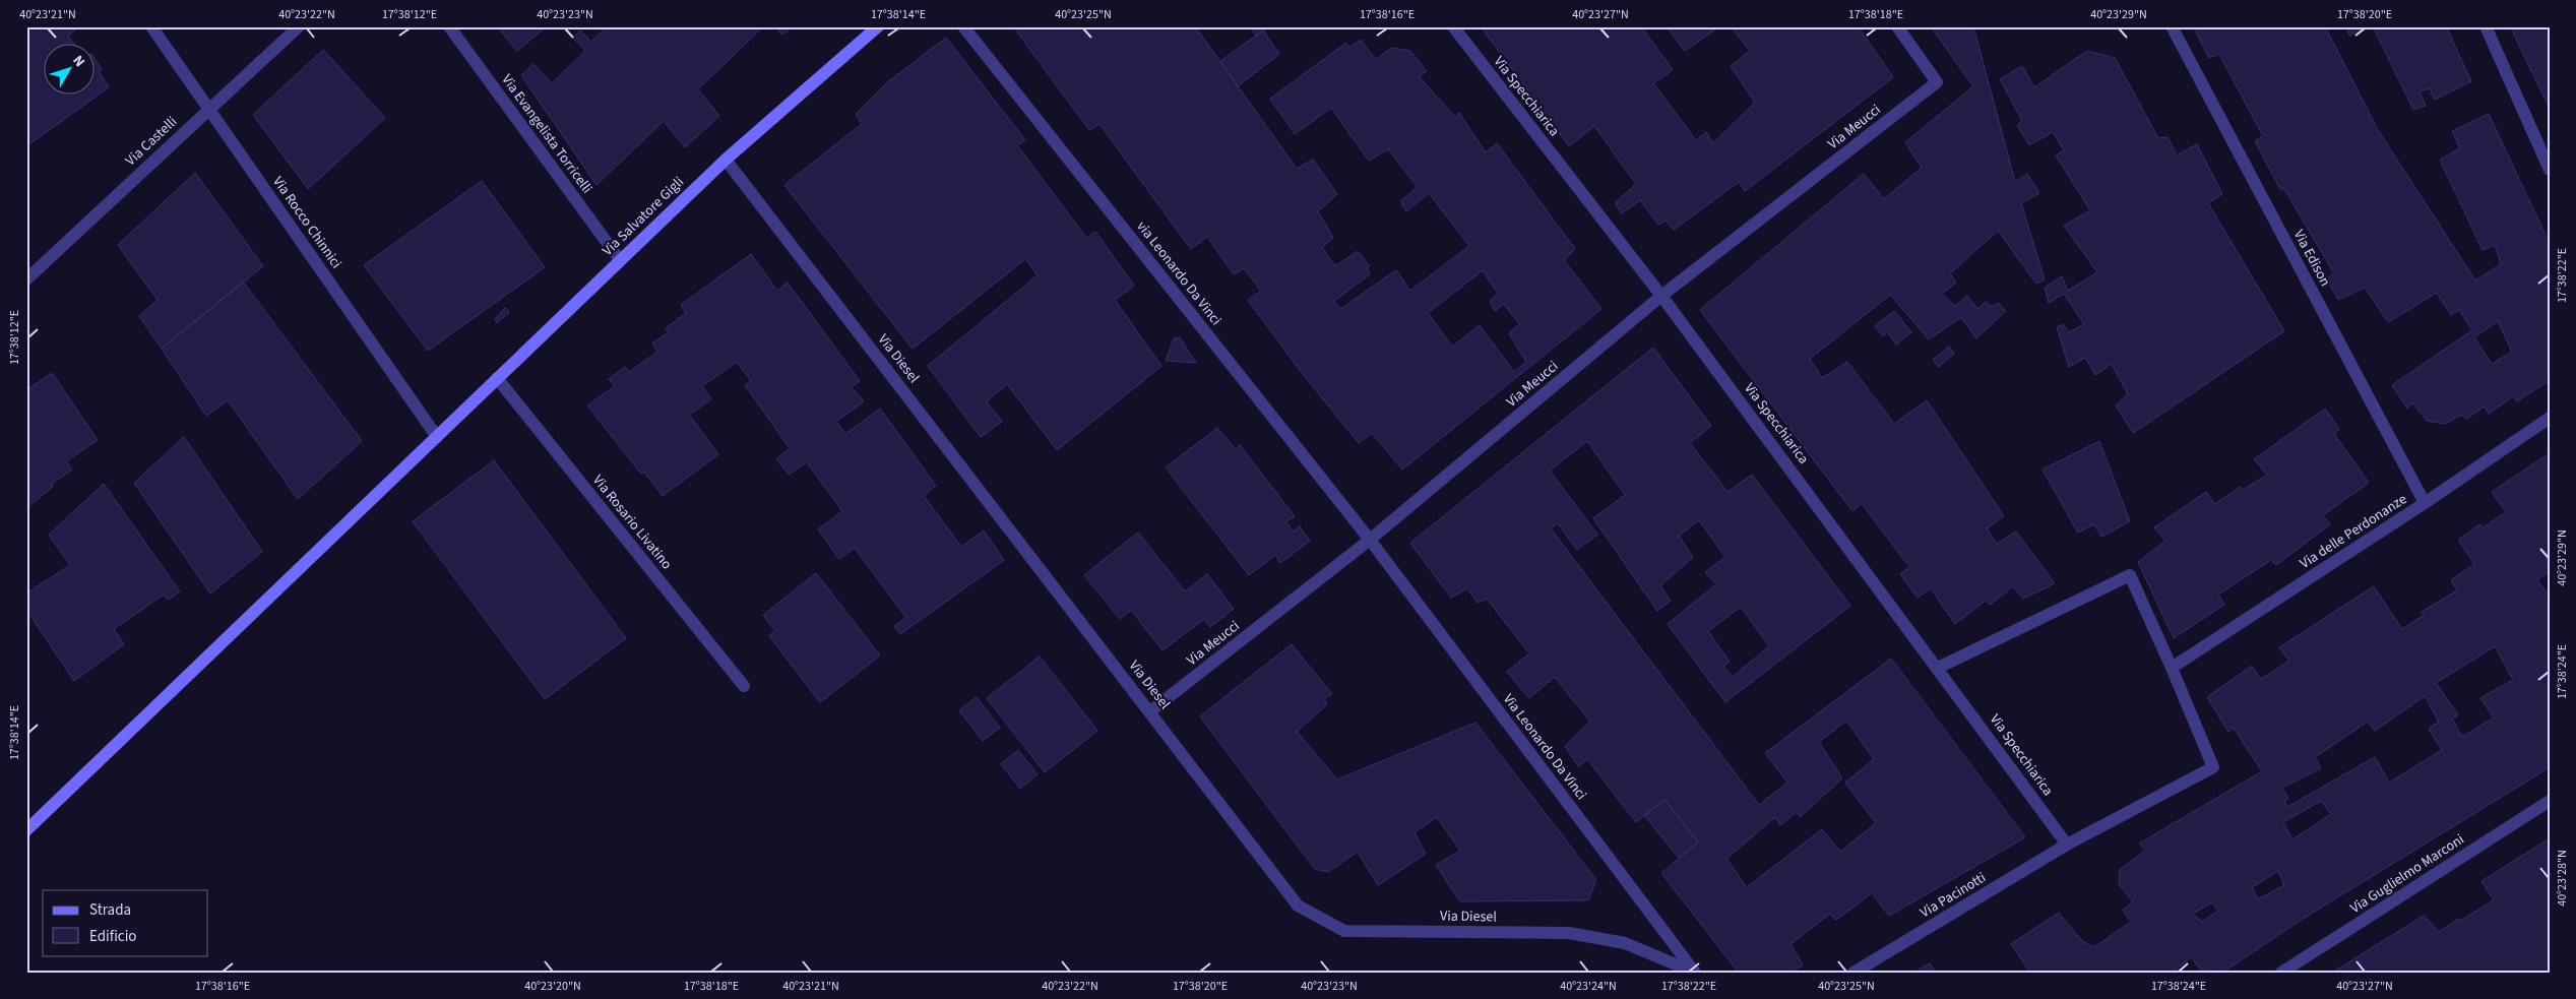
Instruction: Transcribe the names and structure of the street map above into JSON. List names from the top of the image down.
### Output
{
  "streets": {
    "street": [
      "Via Specchiarica",
      "Via Meucci",
      "Via Evangelista Torricelli",
      "Via Castelli",
      "Via Salvatore Gigli",
      "Via Rocco Chinnici",
      "Via Edison",
      "via Leonardo Da Vinci",
      "Via Diesel",
      "Via Rosario Livatino",
      "Via delle Perdonanze",
      "Via Leonardo Da Vinci",
      "Via Guglielmo Marconi",
      "Via Pacinotti"
    ]
  },
  "crossings": [
    ["Via Specchiarica", "Via Meucci"],
    ["Via Specchiarica", "Via Pacinotti"],
    ["Via Meucci", "via Leonardo Da Vinci"],
    ["Via Meucci", "Via Diesel"],
    ["Via Meucci", "Via Leonardo Da Vinci"],
    ["Via Evangelista Torricelli", "Via Salvatore Gigli"],
    ["Via Castelli", "Via Rocco Chinnici"],
    ["Via Salvatore Gigli", "Via Rocco Chinnici"],
    ["Via Salvatore Gigli", "Via Diesel"],
    ["Via Salvatore Gigli", "Via Rosario Livatino"],
    ["Via Edison", "Via delle Perdonanze"],
    ["via Leonardo Da Vinci", "Via Leonardo Da Vinci"],
    ["Via Diesel", "Via Leonardo Da Vinci"],
    ["Via delle Perdonanze", "Via Pacinotti"]
  ],
  "legend": ["Strada", "Edificio"],
  "north": "top right",
  "coordinates": [
    "40°23'21\"N",
    "40°23'22\"N",
    "17°38'12\"E",
    "40°23'23\"N",
    "17°38'14\"E",
    "40°23'25\"N",
    "17°38'16\"E",
    "40°23'27\"N",
    "17°38'18\"E",
    "40°23'29\"N",
    "17°38'20\"E",
    "17°38'22\"E",
    "17°38'24\"E",
    "40°23'28\"N",
    "40°23'20\"N",
    "40°23'24\"N"
  ]
}
